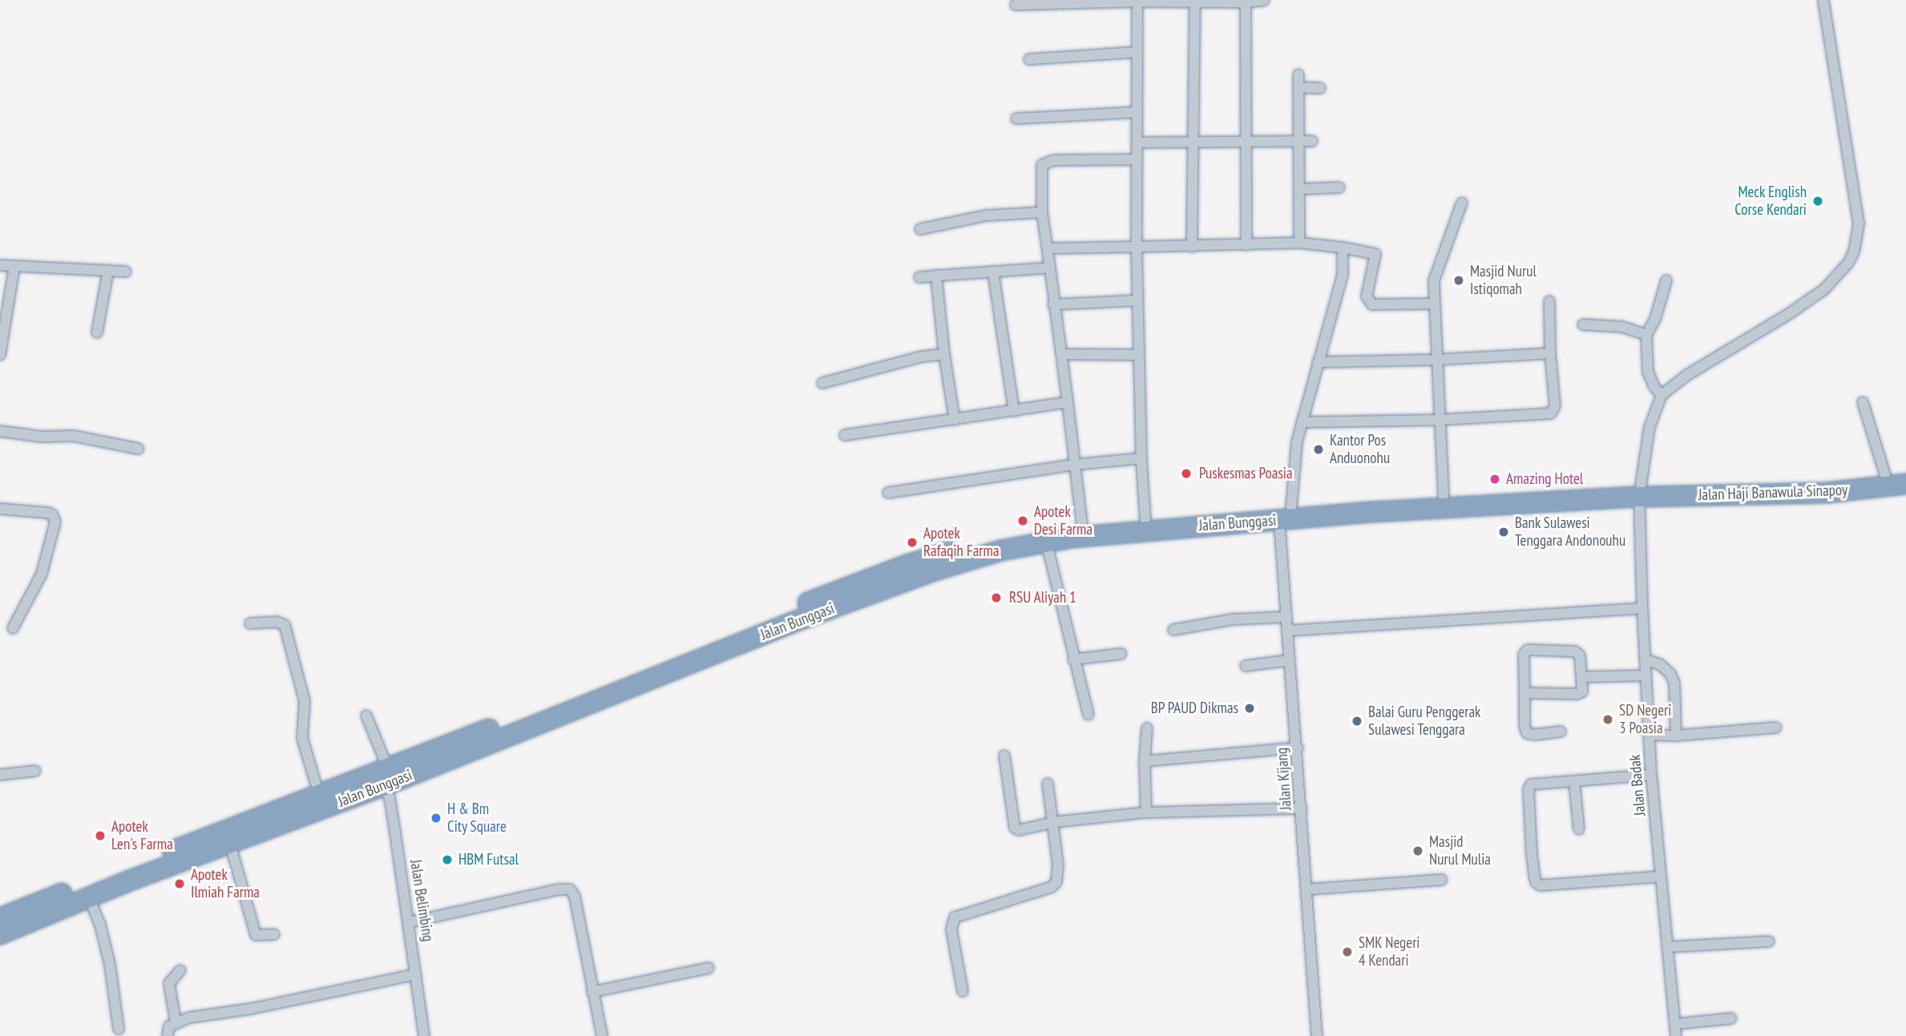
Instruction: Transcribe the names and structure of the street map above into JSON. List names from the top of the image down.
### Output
{
  "streets": {
    "highway": ["Jalan Haji Banawula Sinapoy", "Jalan Bunggasi"],
    "street": ["Jalan Kijang", "Jalan Badak", "Jalan Belimbing"]
  },
  "crossings": [
    ["Jalan Haji Banawula Sinapoy", "Jalan Bunggasi"],
    ["Jalan Haji Banawula Sinapoy", "Jalan Badak"],
    ["Jalan Bunggasi", "Jalan Kijang"],
    ["Jalan Bunggasi", "Jalan Badak"],
    ["Jalan Bunggasi", "Jalan Belimbing"]
  ],
  "places": [
    "Meck English Corse Kendari",
    "Masjid Nurul Istiqomah",
    "Kantor Pos Anduonohu",
    "Puskesmas Poasia",
    "Amazing Hotel",
    "Apotek Desi Farma",
    "Bank Sulawesi Tenggara Andonouhu",
    "Apotek Rafaqih Farma",
    "RSU Aliyah 1",
    "BP PAUD Dikmas",
    "SD Negeri 3 Poasia",
    "Balai Guru Penggerak Sulawesi Tenggara",
    "H & Bm City Square",
    "Apotek Len's Farma",
    "Masjid Nurul Mulia",
    "HBM Futsal",
    "Apotek Ilmiah Farma",
    "SMK Negeri 4 Kendari"
  ]
}
